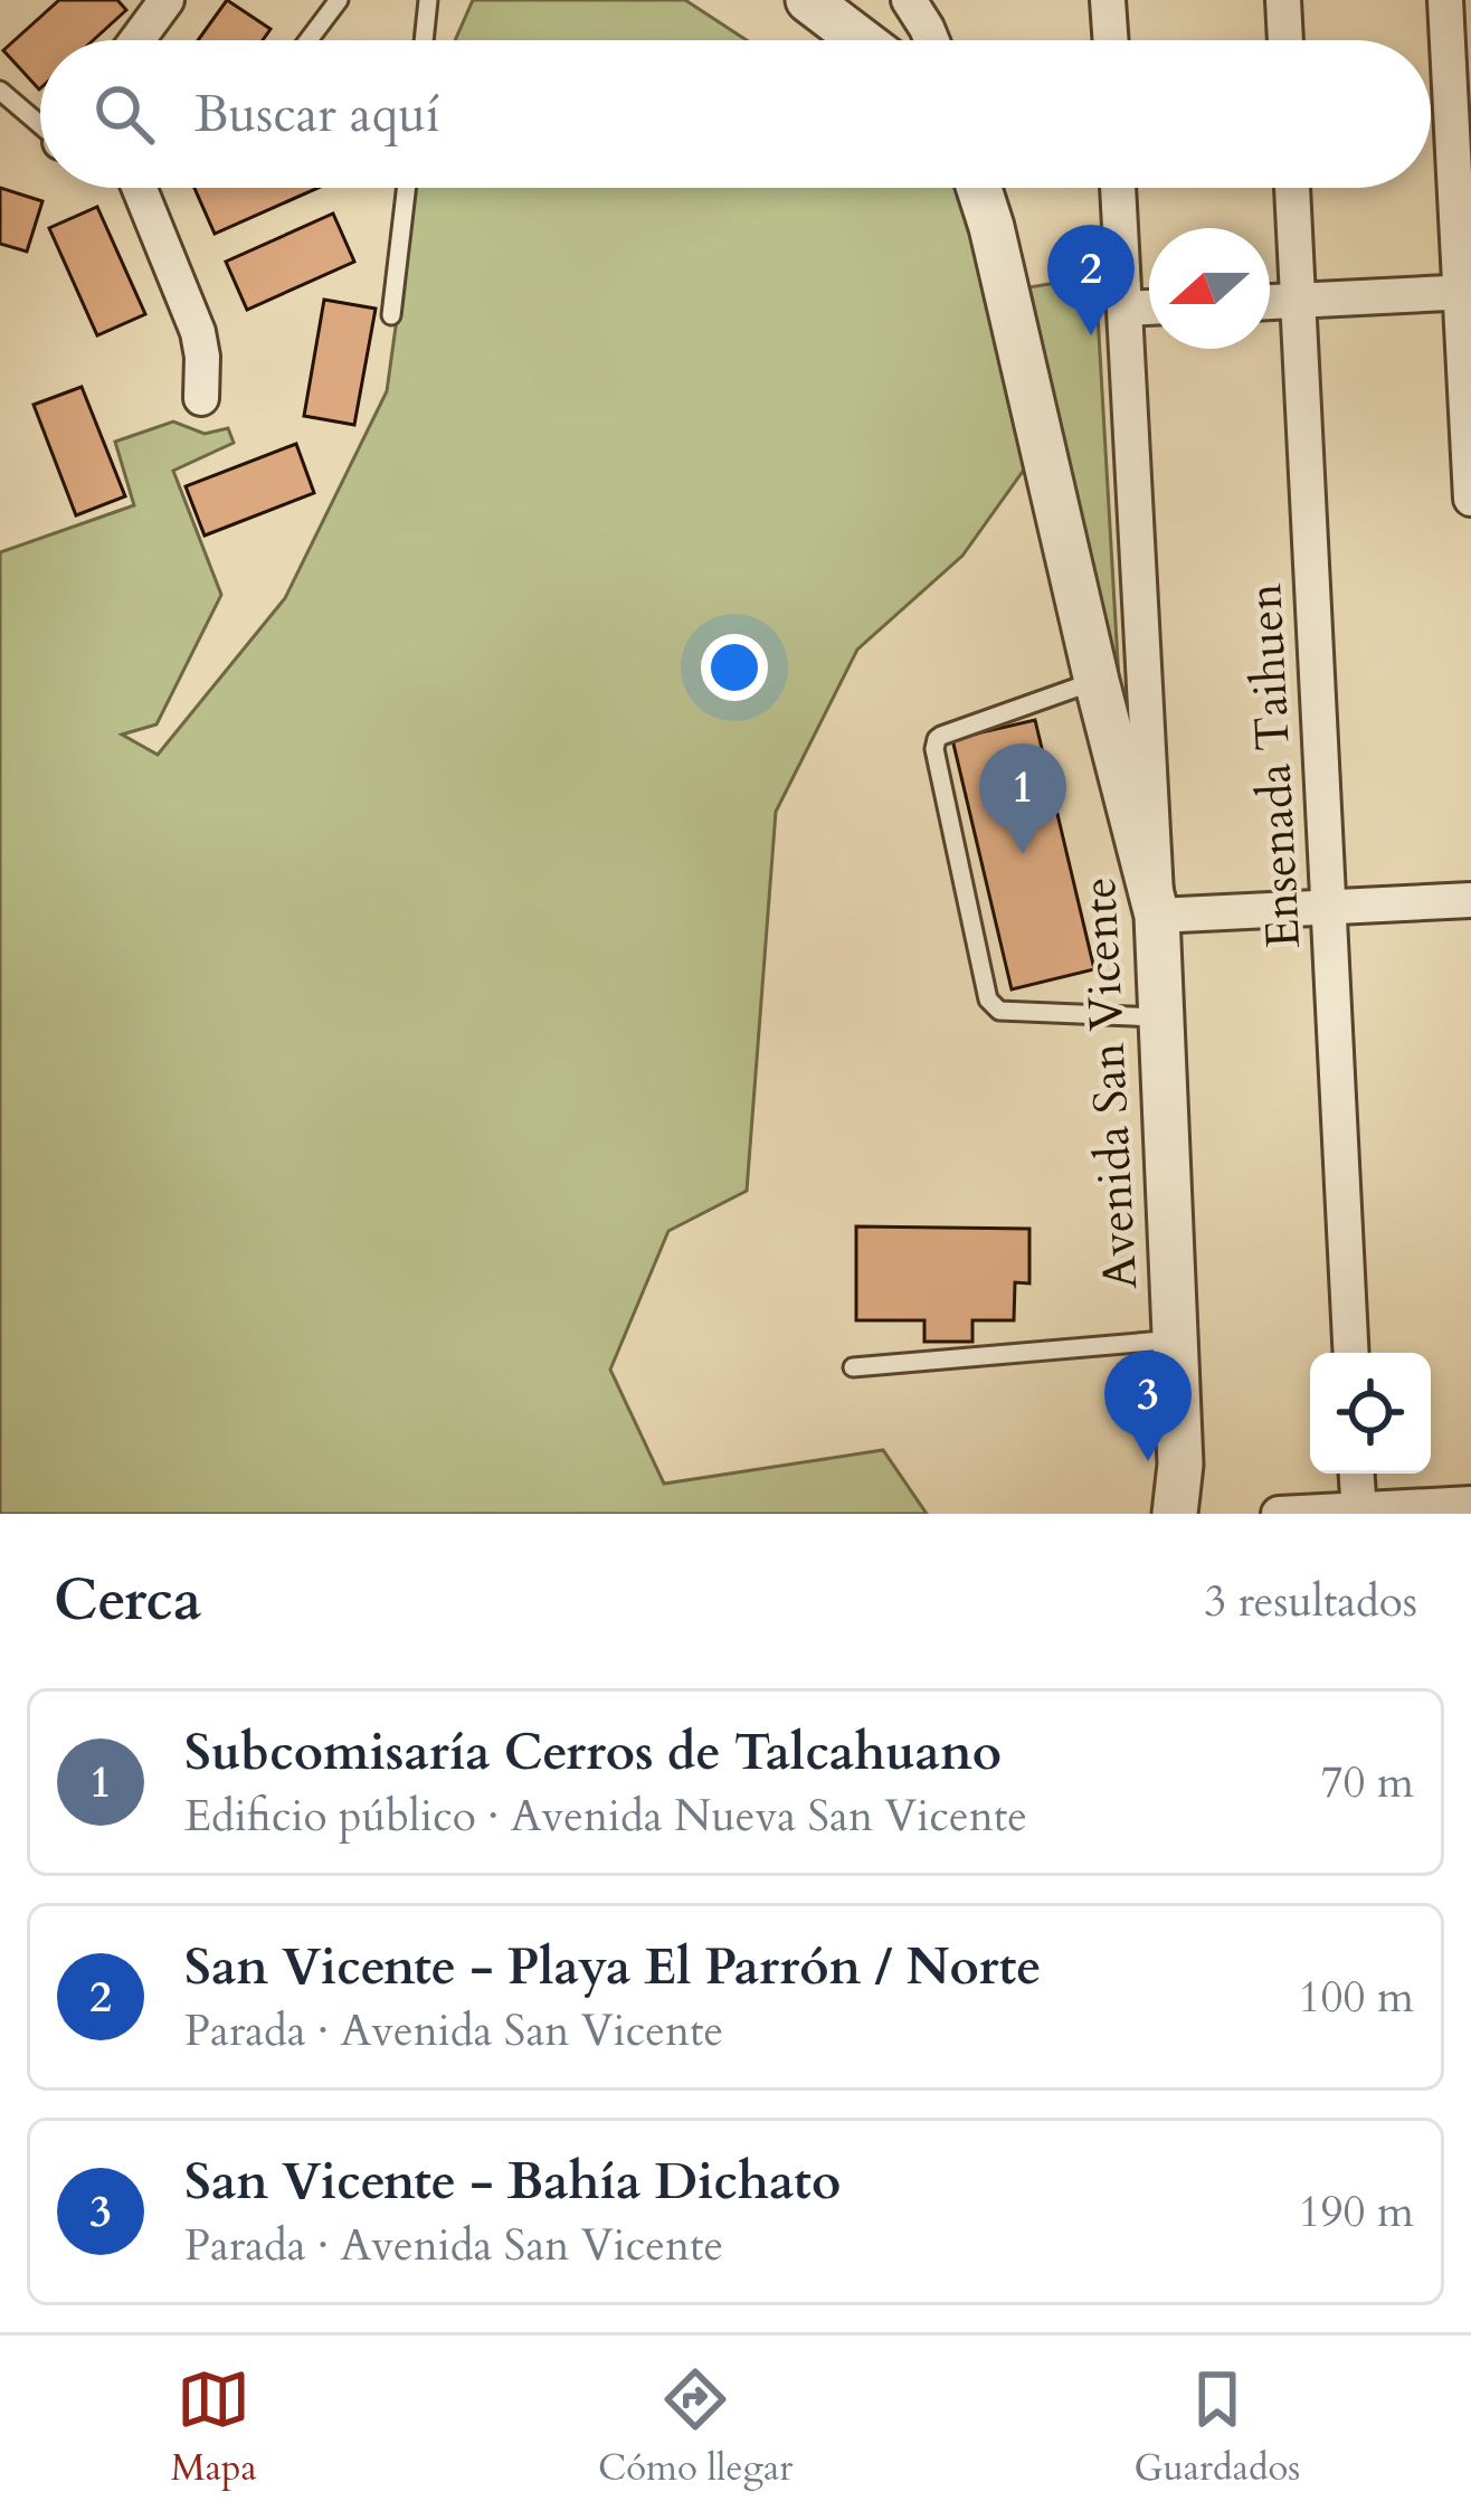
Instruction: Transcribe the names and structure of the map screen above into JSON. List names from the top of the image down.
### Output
{
  "streets": {
    "street": ["Ensenada Taihuen", "Avenida San Vicente"]
  },
  "north": "left",
  "page": {
    "search": "Buscar aquí",
    "pins": ["2", "1", "3"],
    "heading": ["Cerca", "3 resultados"],
    "list": [
      {
        "mark": "1",
        "name": "Subcomisaría Cerros de Talcahuano",
        "note": "Edificio público · Avenida Nueva San Vicente",
        "value": "70 m"
      },
      {
        "mark": "2",
        "name": "San Vicente - Playa El Parrón / Norte",
        "note": "Parada · Avenida San Vicente",
        "value": "100 m"
      },
      {
        "mark": "3",
        "name": "San Vicente - Bahía Dichato",
        "note": "Parada · Avenida San Vicente",
        "value": "190 m"
      }
    ],
    "nav": ["Mapa", "Cómo llegar", "Guardados"]
  }
}
